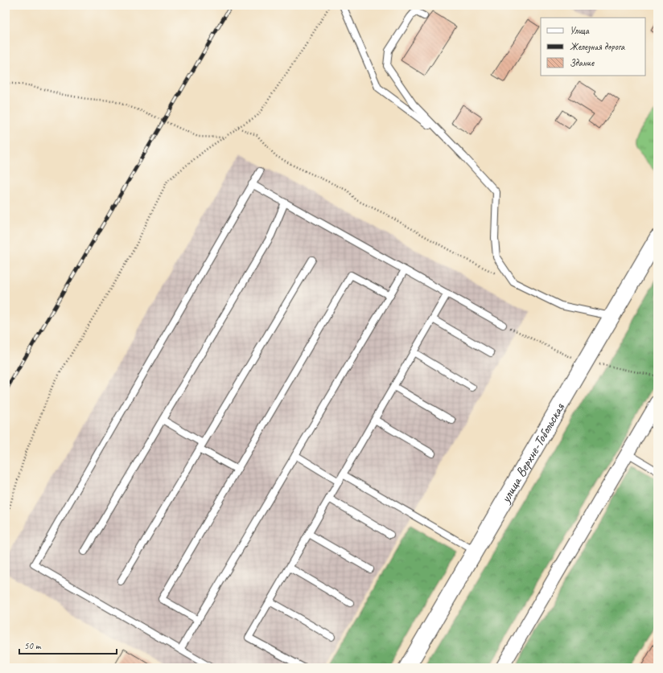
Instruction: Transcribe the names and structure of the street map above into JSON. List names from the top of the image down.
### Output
{
  "streets": {
    "street": ["улица Верхне-Тобольская"]
  },
  "legend": ["Улица", "Железная дорога", "Здание"],
  "scale_bar": "50 m"
}
